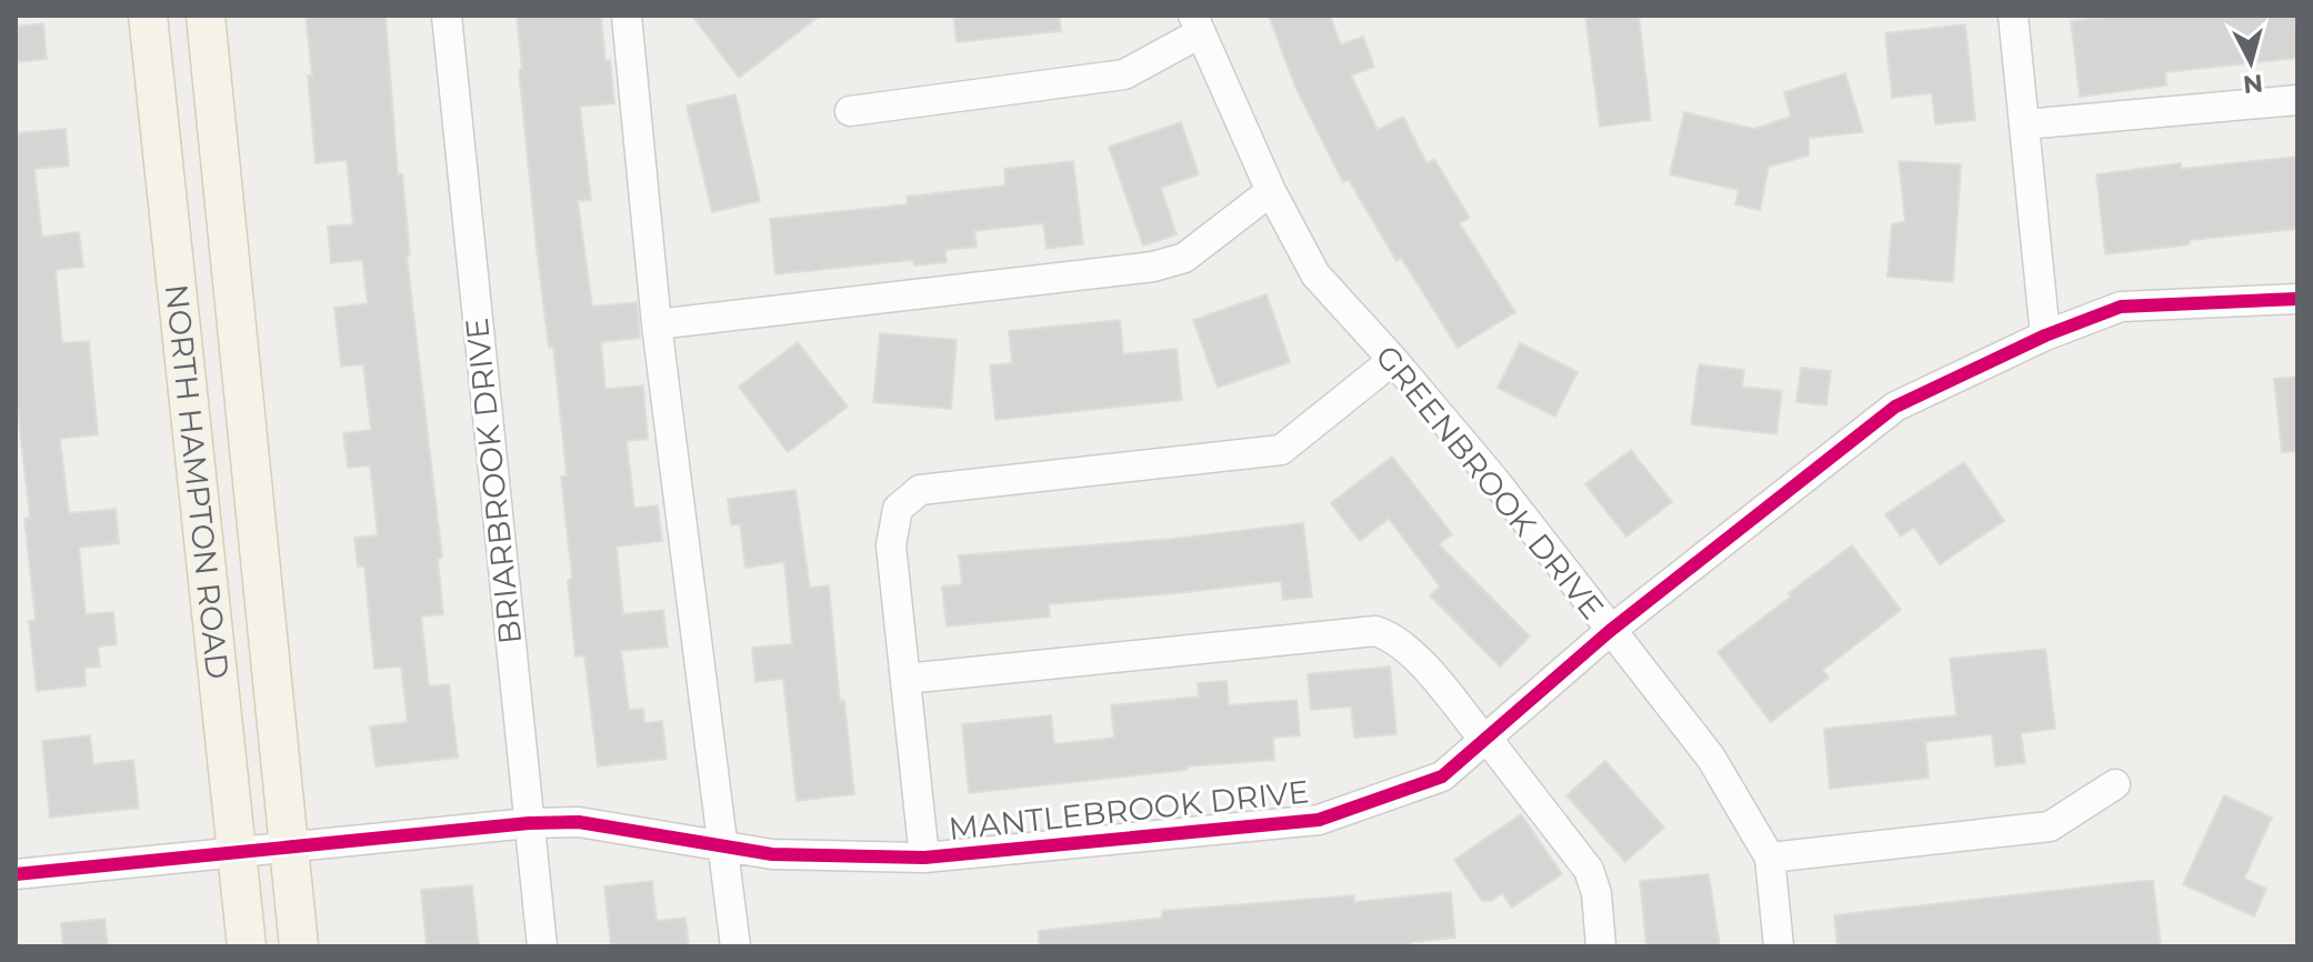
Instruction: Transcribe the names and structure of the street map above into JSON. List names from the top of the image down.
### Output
{
  "streets": {
    "main road": ["NORTH HAMPTON ROAD"],
    "street": ["BRIARBROOK DRIVE", "GREENBROOK DRIVE", "MANTLEBROOK DRIVE"]
  },
  "crossings": [
    ["NORTH HAMPTON ROAD", "MANTLEBROOK DRIVE"],
    ["BRIARBROOK DRIVE", "MANTLEBROOK DRIVE"],
    ["GREENBROOK DRIVE", "MANTLEBROOK DRIVE"]
  ],
  "north": "bottom"
}
